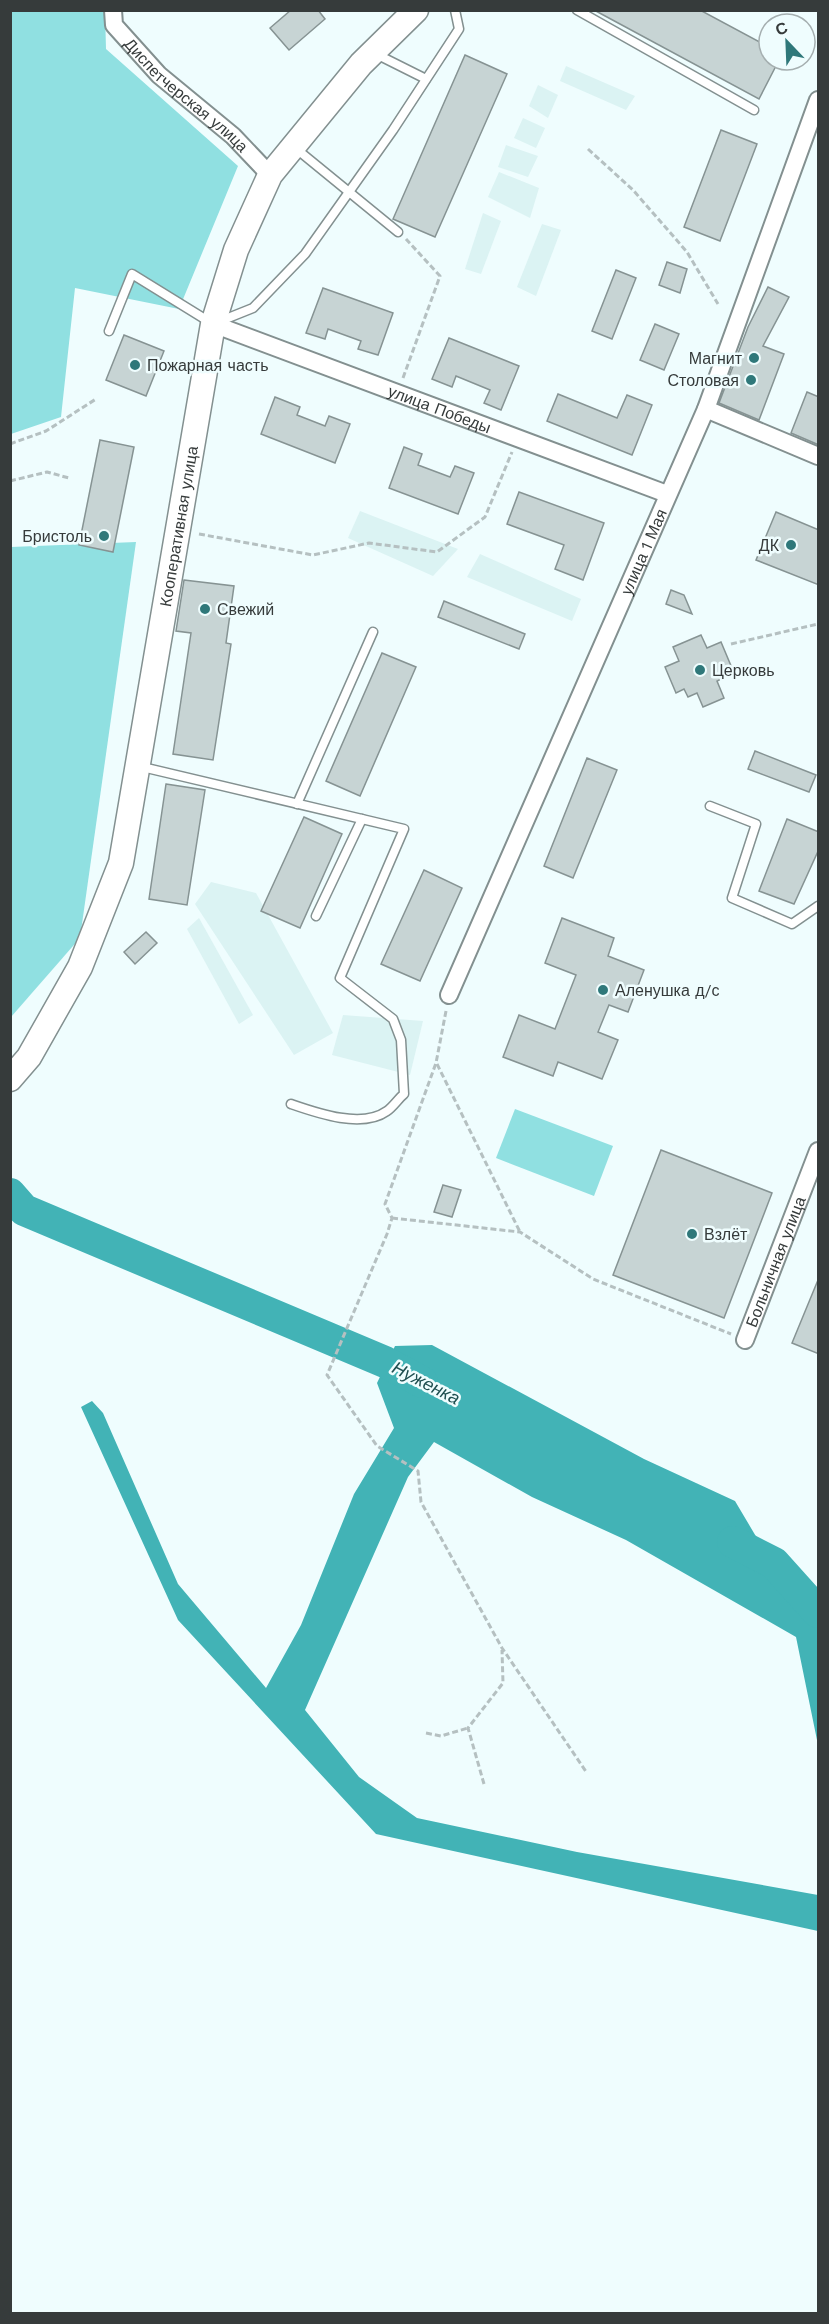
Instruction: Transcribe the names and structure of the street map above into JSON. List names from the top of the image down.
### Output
{
  "streets": {
    "street": [
      "Диспетчерская улица",
      "улица Победы",
      "Кооперативная улица",
      "улица 1 Мая",
      "Больничная улица"
    ]
  },
  "crossings": [
    ["Диспетчерская улица", "Кооперативная улица"],
    ["улица Победы", "Кооперативная улица"],
    ["улица Победы", "улица 1 Мая"]
  ],
  "water": ["Нуженка"],
  "places": [
    "Магнит",
    "Пожарная часть",
    "Столовая",
    "Бристоль",
    "ДК",
    "Свежий",
    "Церковь",
    "Аленушка д/с",
    "Взлёт"
  ],
  "north": "top left"
}
